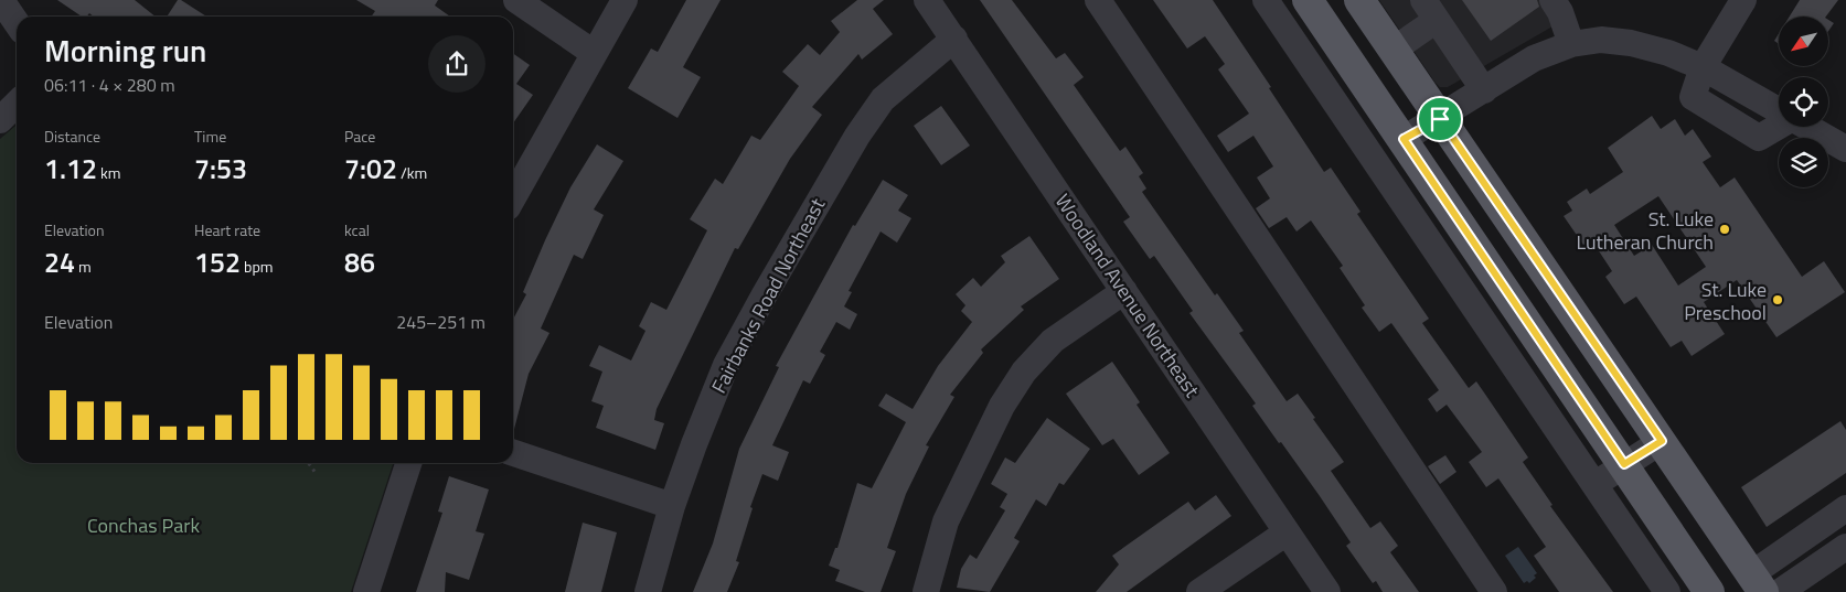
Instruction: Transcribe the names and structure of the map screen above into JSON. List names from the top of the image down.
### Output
{
  "streets": {
    "street": ["Fairbanks Road Northeast", "Woodland Avenue Northeast"]
  },
  "crossings": [
    ["Fairbanks Road Northeast", "Woodland Avenue Northeast"]
  ],
  "parks": ["Conchas Park"],
  "places": ["St. Luke Lutheran Church", "St. Luke Preschool"],
  "north": "bottom left",
  "page": {
    "heading": ["Morning run", "06:11 · 4 × 280 m"],
    "stats": [
      ["Distance", "1.12 km"],
      ["Time", "7:53"],
      ["Pace", "7:02 /km"],
      ["Elevation", "24 m"],
      ["Heart rate", "152 bpm"],
      ["kcal", "86"]
    ],
    "chart": ["Elevation", "245–251 m"]
  }
}
